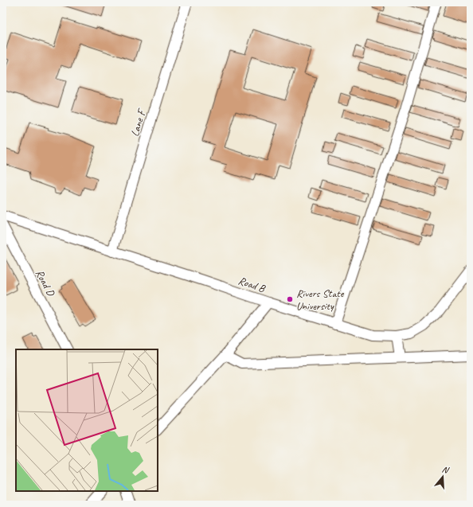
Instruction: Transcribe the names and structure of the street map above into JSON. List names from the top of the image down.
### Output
{
  "streets": {
    "street": ["Lane F", "Road D", "Road B"]
  },
  "crossings": [
    ["Lane F", "Road B"]
  ],
  "places": ["Rivers State University"],
  "north": "top"
}
